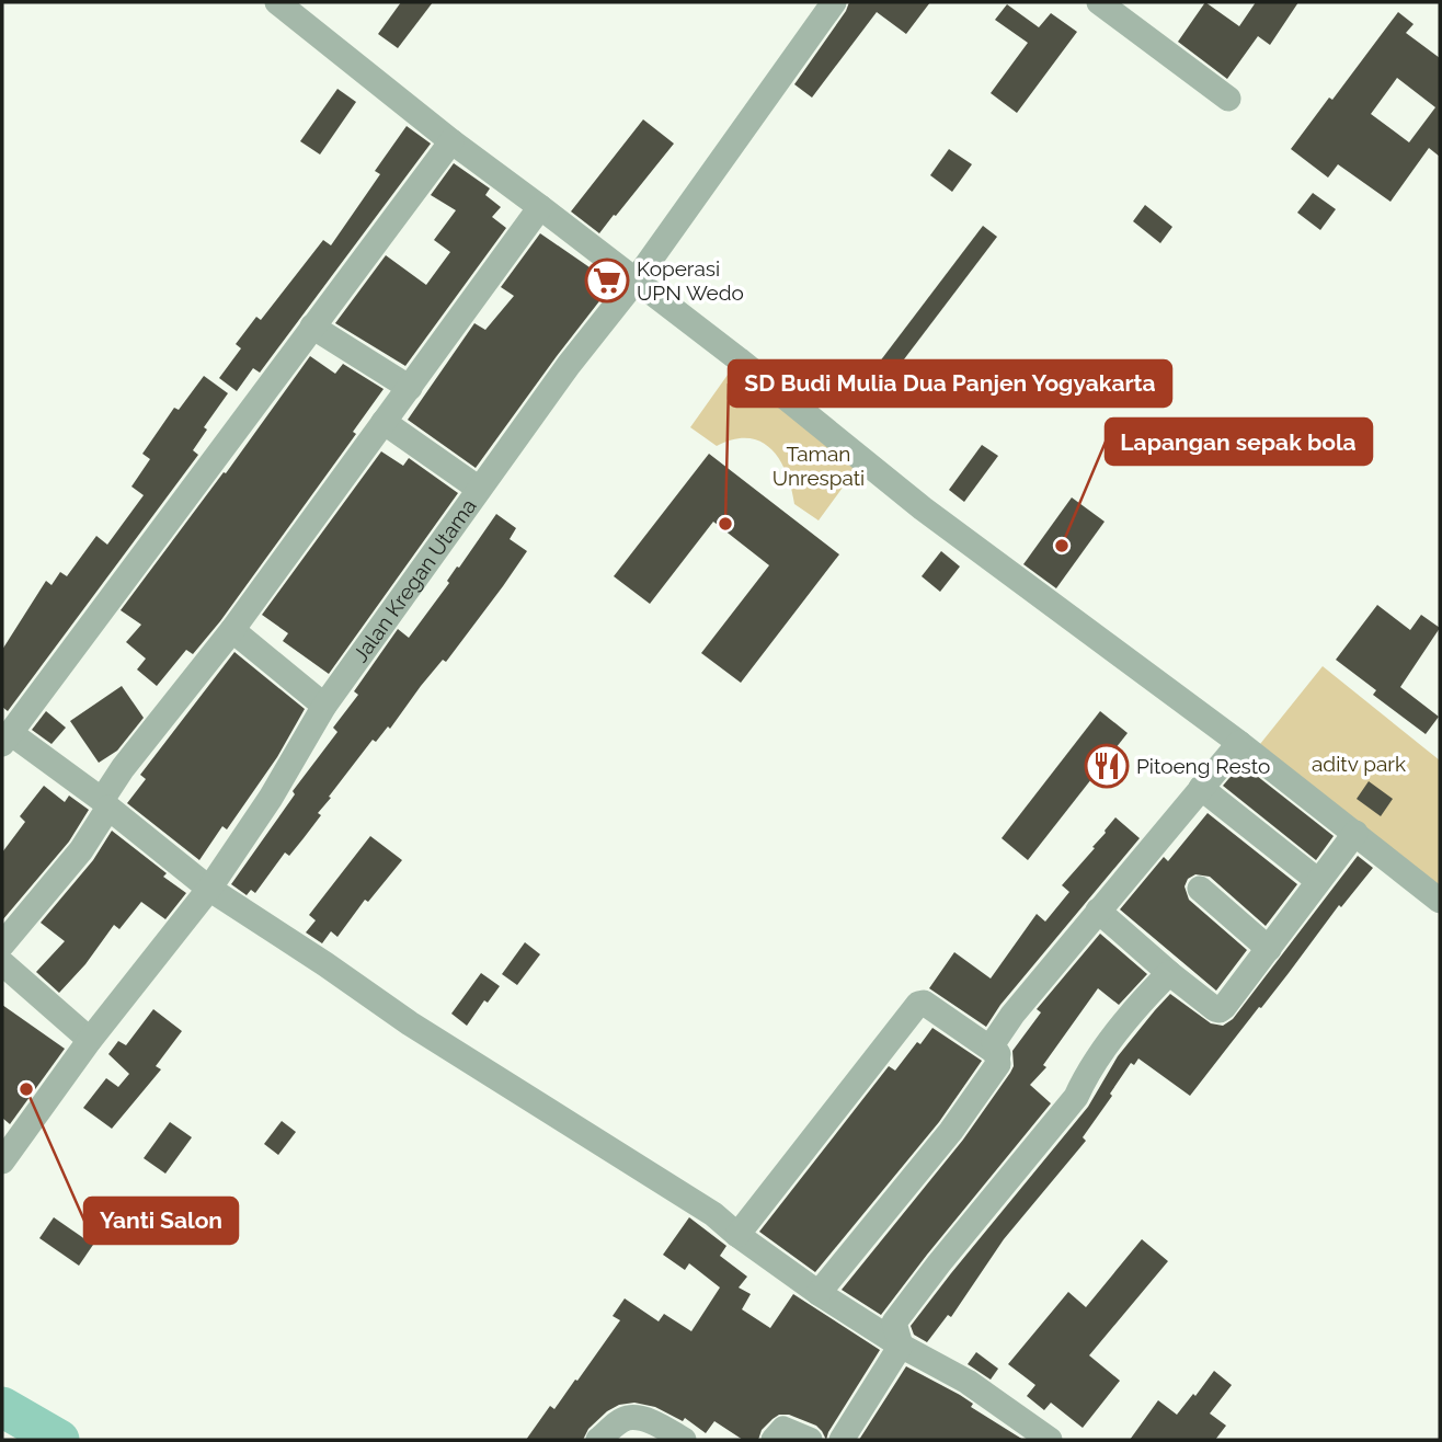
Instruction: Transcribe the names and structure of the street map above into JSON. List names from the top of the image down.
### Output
{
  "streets": {
    "street": ["Jalan Kregan Utama"]
  },
  "parks": ["Taman Unrespati", "aditv park"],
  "places": {
    "supermarket": ["Koperasi UPN Wedo"],
    "other": ["SD Budi Mulia Dua Panjen Yogyakarta", "Lapangan sepak bola", "Yanti Salon"],
    "restaurant": ["Pitoeng Resto"]
  }
}
